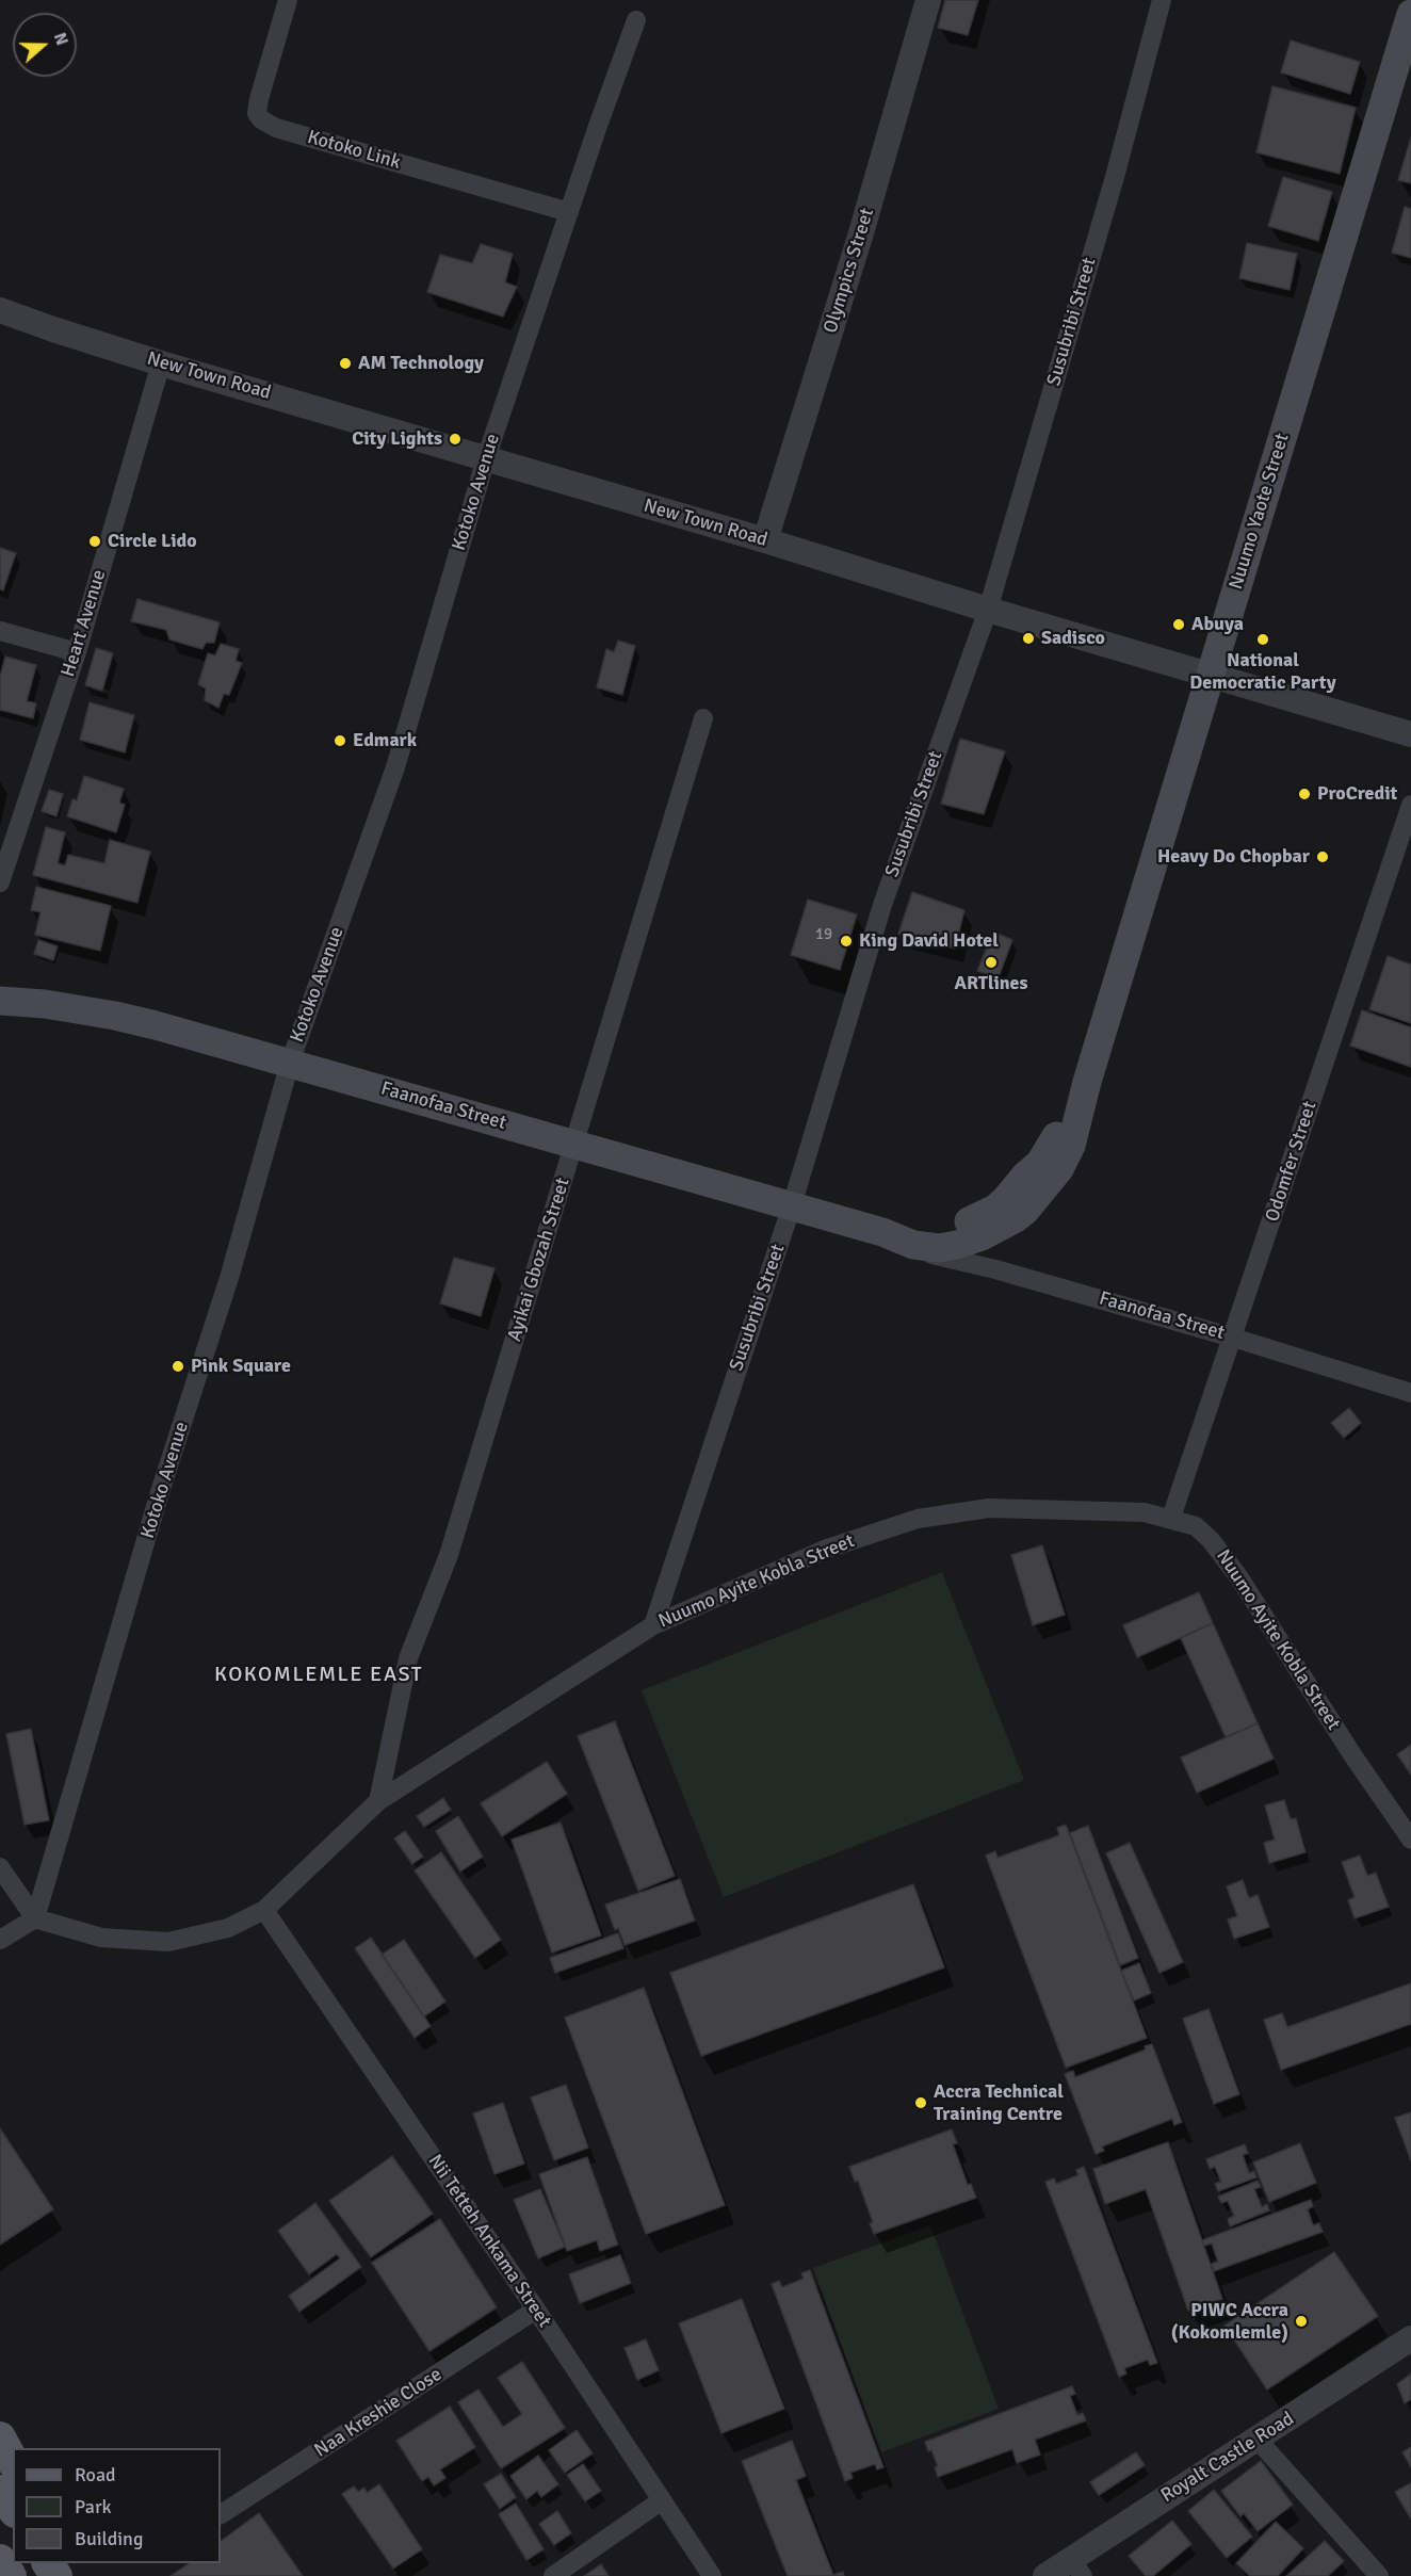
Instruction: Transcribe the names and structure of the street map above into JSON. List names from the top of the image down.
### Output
{
  "streets": {
    "main road": ["Nuumo Yaote Street", "Faanofaa Street"],
    "street": [
      "Kotoko Link",
      "Olympics Street",
      "Susubribi Street",
      "New Town Road",
      "Kotoko Avenue",
      "Heart Avenue",
      "Odomfer Street",
      "Ayikai Gbozah Street",
      "Nuumo Ayite Kobla Street",
      "Nii Tetteh Ankama Street",
      "Naa Kreshie Close",
      "Royalt Castle Road"
    ]
  },
  "crossings": [
    ["Kotoko Link", "Kotoko Avenue"],
    ["Olympics Street", "New Town Road"],
    ["Susubribi Street", "New Town Road"],
    ["Susubribi Street", "Faanofaa Street"],
    ["Susubribi Street", "Nuumo Ayite Kobla Street"],
    ["New Town Road", "Kotoko Avenue"],
    ["New Town Road", "Nuumo Yaote Street"],
    ["New Town Road", "Heart Avenue"],
    ["Kotoko Avenue", "Faanofaa Street"],
    ["Kotoko Avenue", "Nuumo Ayite Kobla Street"],
    ["Nuumo Yaote Street", "Faanofaa Street"],
    ["Faanofaa Street", "Odomfer Street"],
    ["Faanofaa Street", "Ayikai Gbozah Street"],
    ["Odomfer Street", "Nuumo Ayite Kobla Street"],
    ["Ayikai Gbozah Street", "Nuumo Ayite Kobla Street"],
    ["Nuumo Ayite Kobla Street", "Nii Tetteh Ankama Street"],
    ["Nii Tetteh Ankama Street", "Naa Kreshie Close"]
  ],
  "districts": ["KOKOMLEMLE EAST"],
  "places": [
    "AM Technology",
    "City Lights",
    "Circle Lido",
    "Abuya",
    "Sadisco",
    "National Democratic Party",
    "Edmark",
    "ProCredit",
    "Heavy Do Chopbar",
    "King David Hotel",
    "ARTlines",
    "Pink Square",
    "Accra Technical Training Centre",
    "PIWC Accra (Kokomlemle)"
  ],
  "house_numbers": ["19"],
  "legend": ["Road", "Park", "Building"],
  "north": "right"
}
